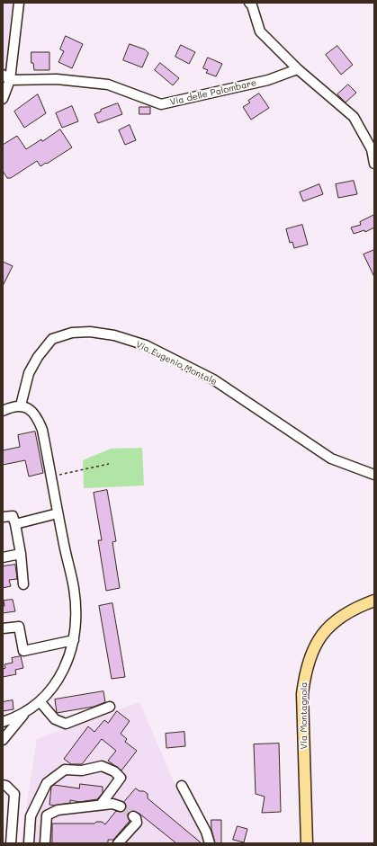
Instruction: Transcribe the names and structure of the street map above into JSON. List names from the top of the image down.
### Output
{
  "streets": {
    "main road": ["Via Montagnola"],
    "street": ["Via delle Palombare", "Via Eugenio Montale"]
  }
}
